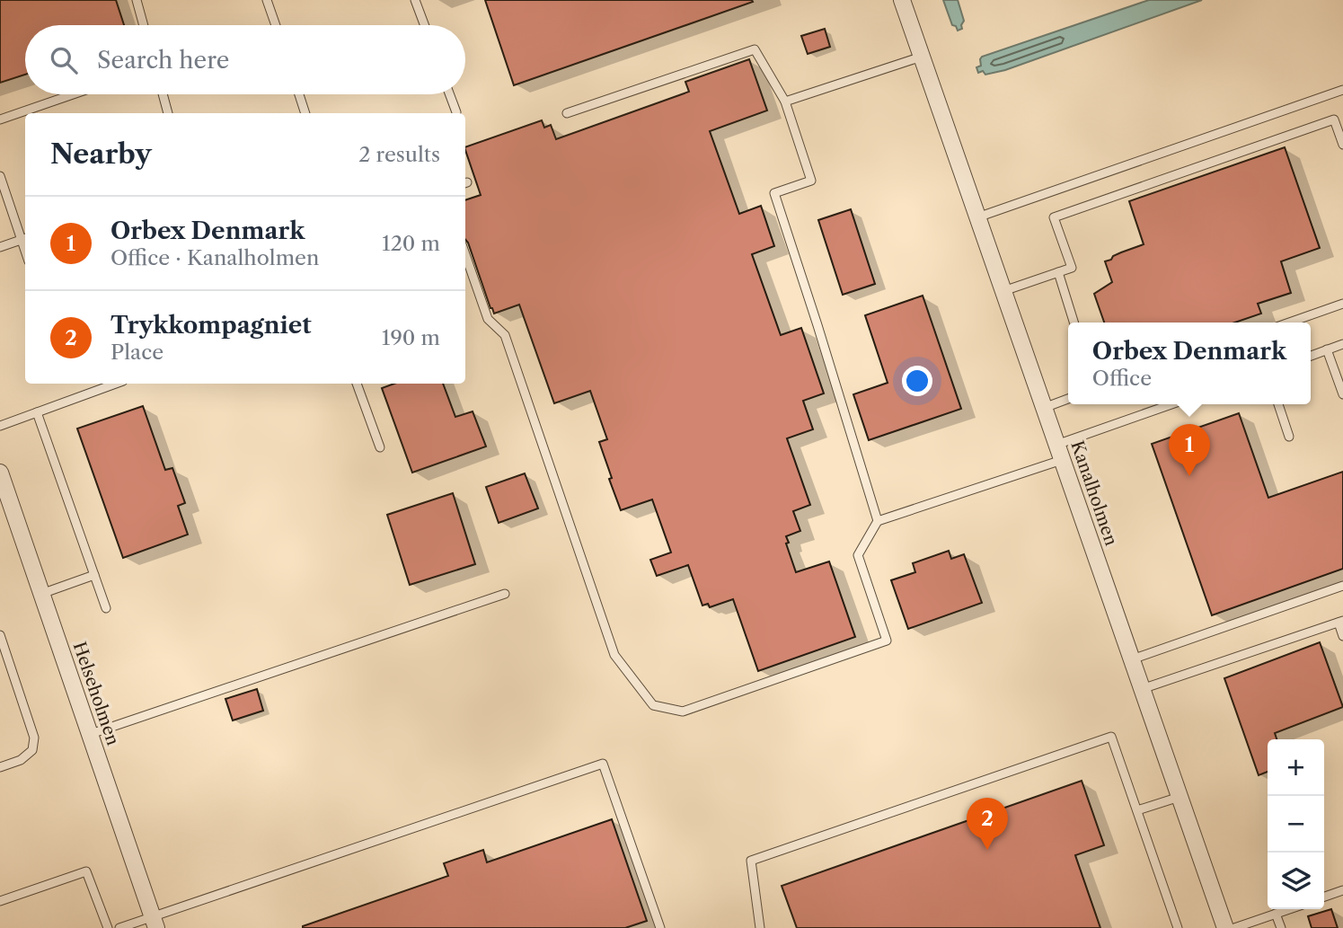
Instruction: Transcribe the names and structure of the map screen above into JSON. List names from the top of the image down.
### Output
{
  "streets": {
    "street": ["Kanalholmen", "Helseholmen"]
  },
  "page": {
    "search": "Search here",
    "heading": ["Nearby", "2 results"],
    "list": [
      {
        "mark": "1",
        "name": "Orbex Denmark",
        "note": "Office · Kanalholmen",
        "value": "120 m"
      },
      {
        "mark": "2",
        "name": "Trykkompagniet",
        "note": "Place",
        "value": "190 m"
      }
    ],
    "popup": ["Orbex Denmark", "Office"],
    "pins": ["1", "2"],
    "map_buttons": ["+", "−"]
  }
}
